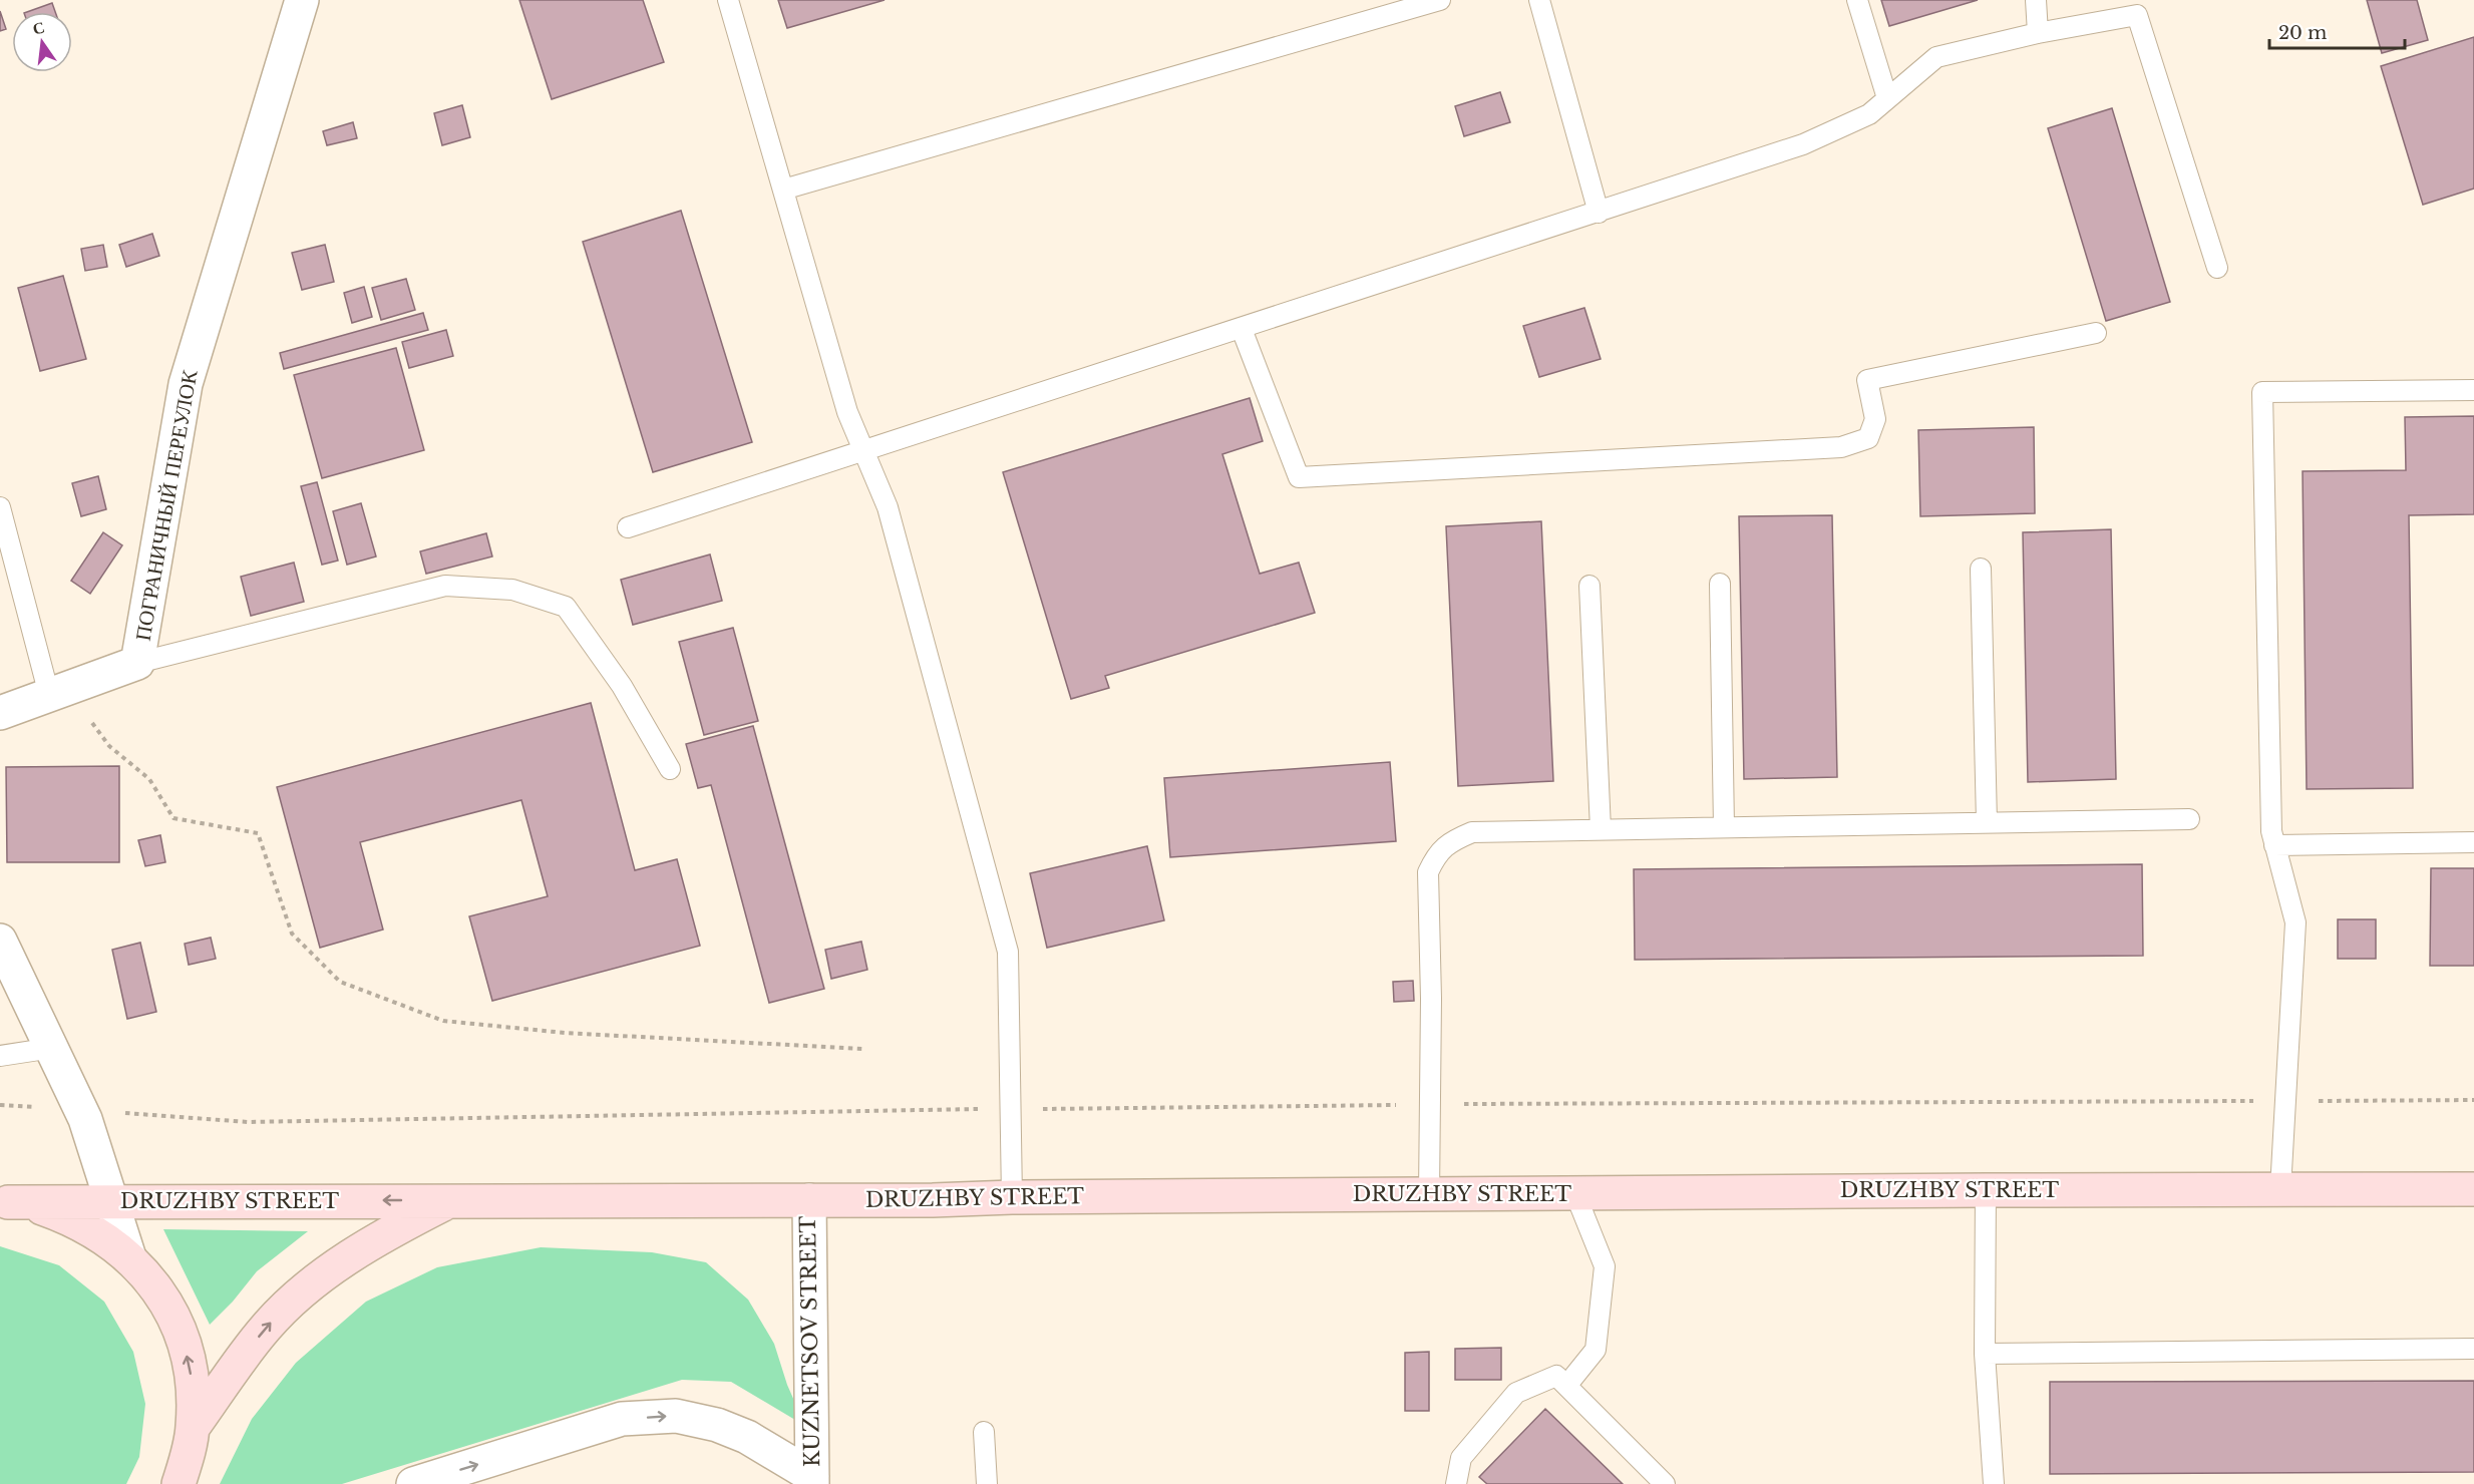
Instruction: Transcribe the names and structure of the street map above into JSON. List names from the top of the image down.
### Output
{
  "streets": {
    "main road": ["DRUZHBY STREET"],
    "street": ["ПОГРАНИЧНЫЙ ПЕРЕУЛОК", "KUZNETSOV STREET"]
  },
  "crossings": [
    ["DRUZHBY STREET", "KUZNETSOV STREET"]
  ],
  "scale_bar": "20 m",
  "north": "top"
}
